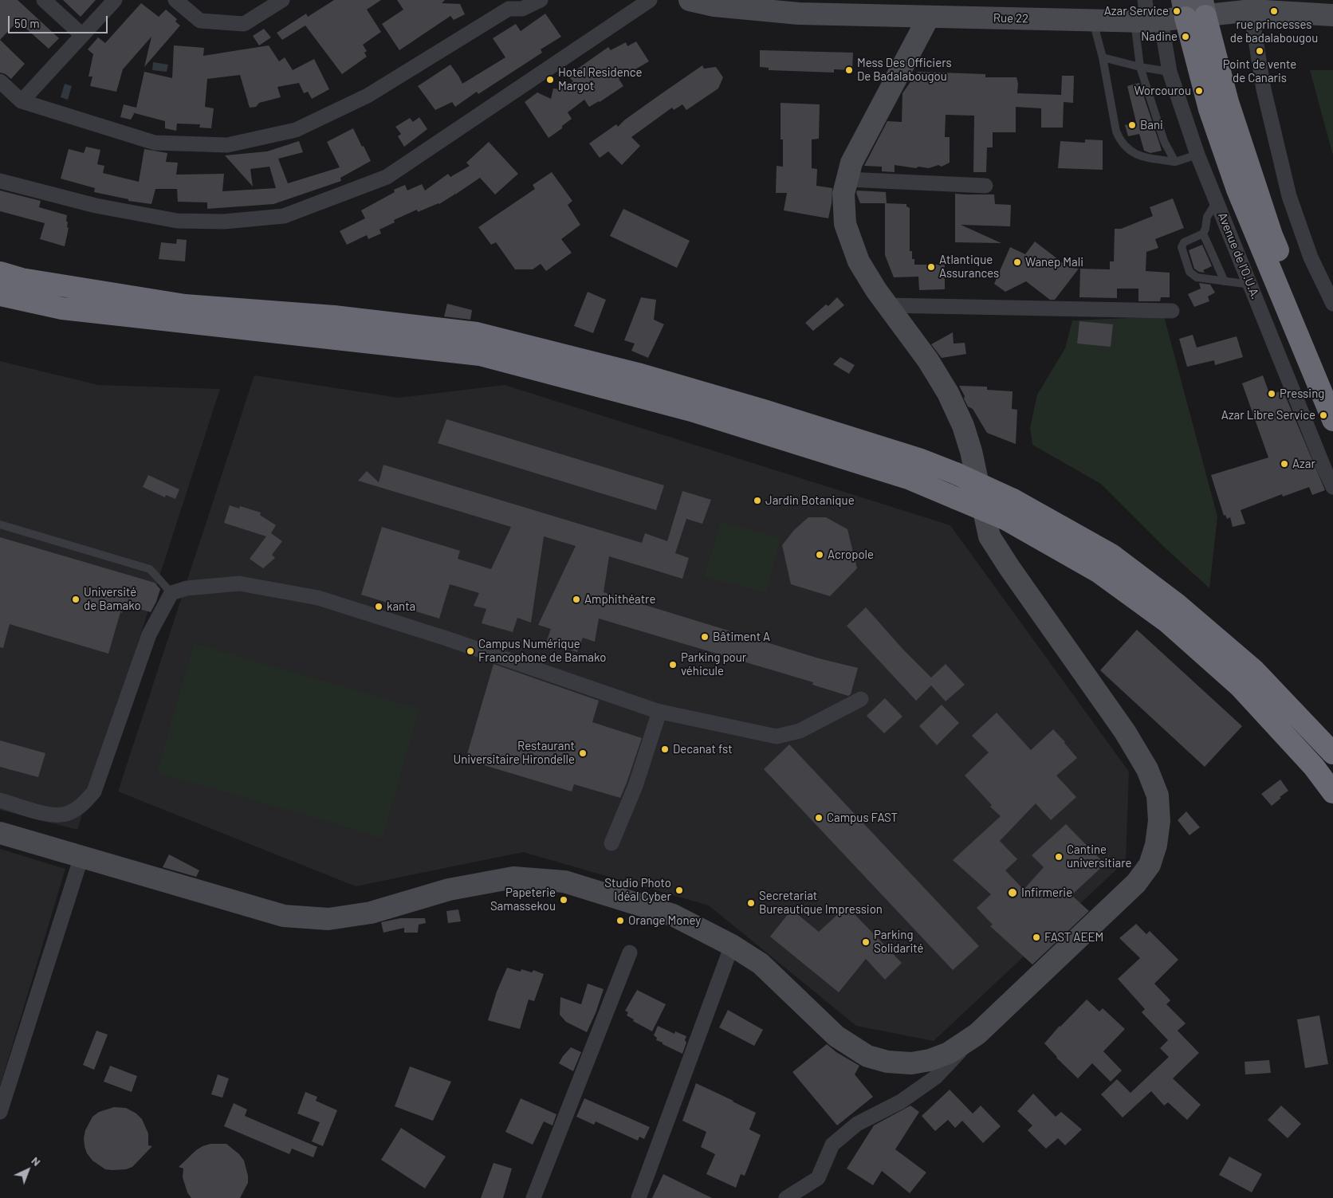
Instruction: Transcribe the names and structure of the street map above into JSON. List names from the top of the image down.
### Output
{
  "streets": {
    "street": ["Rue 22", "Avenue de l'O.U.A."]
  },
  "crossings": [
    ["Rue 22", "Avenue de l'O.U.A."]
  ],
  "places": [
    "Azar Service",
    "rue princesses de badalabougou",
    "Nadine",
    "Point de vente de Canaris",
    "Mess Des Officiers De Badalabougou",
    "Hotel Residence Margot",
    "Worcourou",
    "Bani",
    "Wanep Mali",
    "Atlantique Assurances",
    "Pressing",
    "Azar Libre Service",
    "Azar",
    "Jardin Botanique",
    "Acropole",
    "Université de Bamako",
    "Amphithéatre",
    "kanta",
    "Bâtiment A",
    "Campus Numérique Francophone de Bamako",
    "Parking pour véhicule",
    "Decanat fst",
    "Restaurant Universitaire Hirondelle",
    "Campus FAST",
    "Cantine universitiare",
    "Studio Photo Idéal Cyber",
    "Infirmerie",
    "Papeterie Samassekou",
    "Secretariat Bureautique Impression",
    "Orange Money",
    "FAST AEEM",
    "Parking Solidarité"
  ],
  "scale_bar": "50 m",
  "north": "top right"
}
